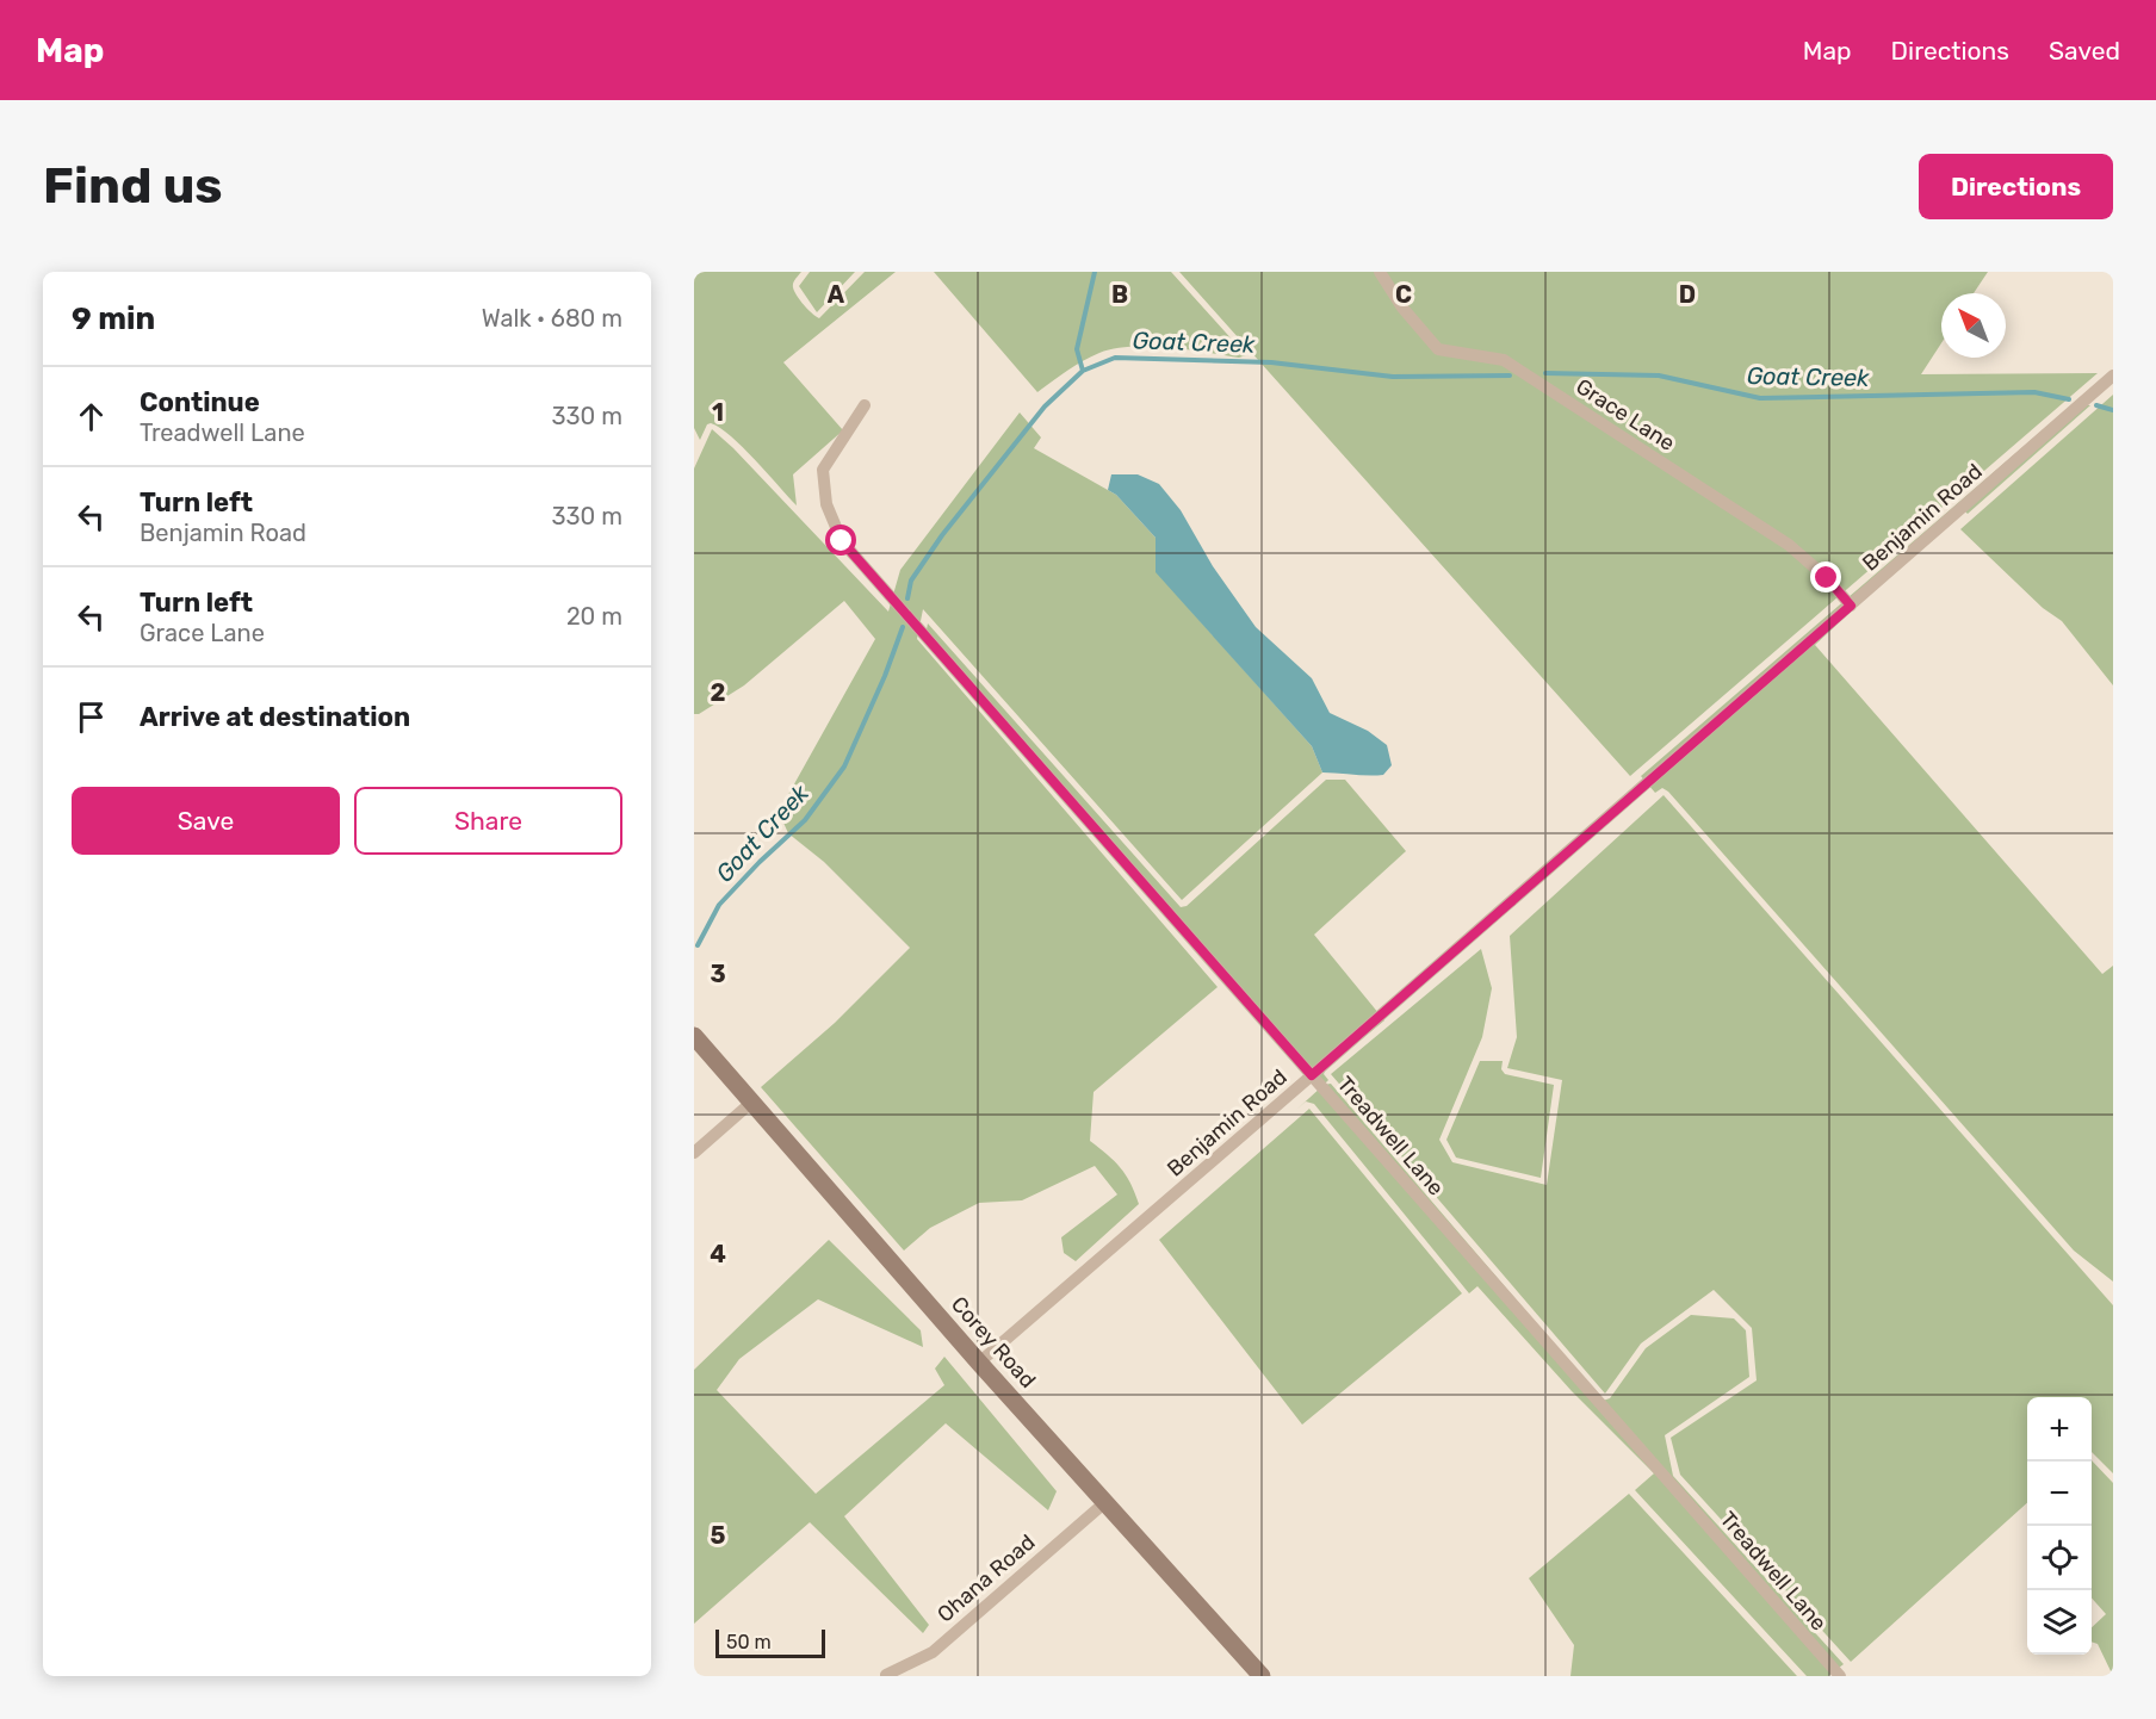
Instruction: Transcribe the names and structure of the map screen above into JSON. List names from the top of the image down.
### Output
{
  "streets": {
    "street": [
      "Grace Lane",
      "Benjamin Road",
      "Treadwell Lane",
      "Corey Road",
      "Ohana Road"
    ]
  },
  "crossings": [
    ["Grace Lane", "Benjamin Road"],
    ["Benjamin Road", "Treadwell Lane"],
    ["Benjamin Road", "Corey Road"],
    ["Corey Road", "Ohana Road"]
  ],
  "water": ["Goat Creek"],
  "scale_bar": "50 m",
  "north": "top left",
  "page": {
    "header": "Map",
    "nav": ["Map", "Directions", "Saved"],
    "buttons": [
      "Directions",
      ["Save", "Share"]
    ],
    "title": "Find us",
    "heading": ["9 min", "Walk · 680 m"],
    "list": [
      ["Continue", "Treadwell Lane", "330 m"],
      ["Turn left", "Benjamin Road", "330 m"],
      ["Turn left", "Grace Lane", "20 m"],
      "Arrive at destination"
    ],
    "map_buttons": ["+", "−"],
    "scale": "50 m"
  },
  "grid": {
    "columns": [
      "A",
      "B",
      "C",
      "D"
    ],
    "rows": [
      "1",
      "2",
      "3",
      "4",
      "5"
    ]
  }
}
